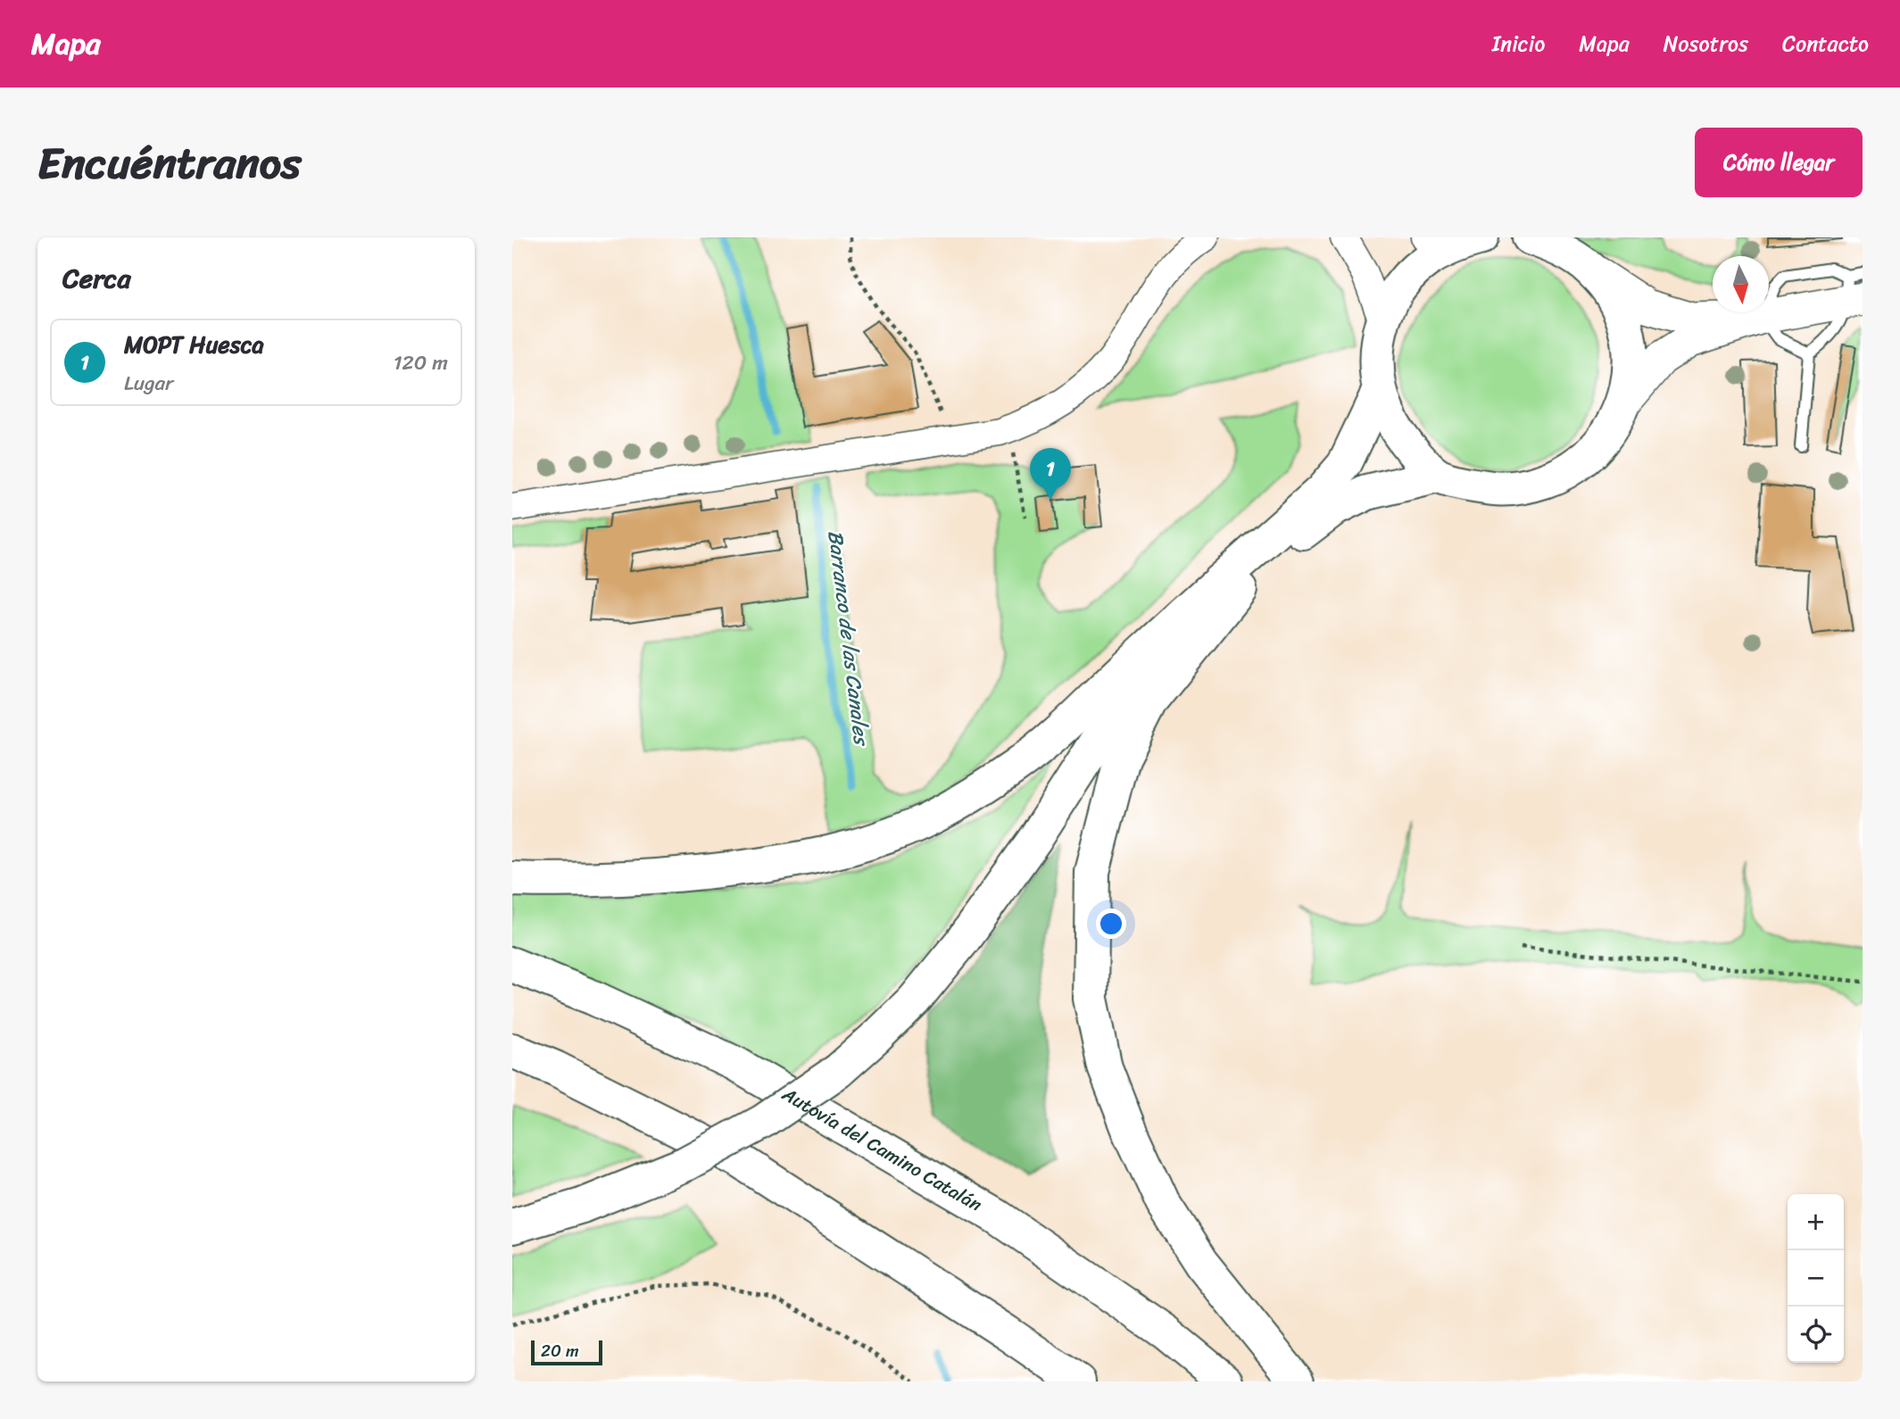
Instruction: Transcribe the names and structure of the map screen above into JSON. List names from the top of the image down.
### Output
{
  "streets": {
    "highway": ["Autovía del Camino Catalán"]
  },
  "water": ["Barranco de las Canales"],
  "scale_bar": "20 m",
  "north": "bottom",
  "page": {
    "header": "Mapa",
    "nav": [
      "Inicio",
      "Mapa",
      "Nosotros",
      "Contacto"
    ],
    "title": "Encuéntranos",
    "buttons": "Cómo llegar",
    "heading": "Cerca",
    "list": [
      {
        "mark": "1",
        "name": "MOPT Huesca",
        "note": "Lugar",
        "value": "120 m"
      }
    ],
    "pins": "1",
    "map_buttons": ["+", "−"],
    "scale": "20 m"
  }
}
